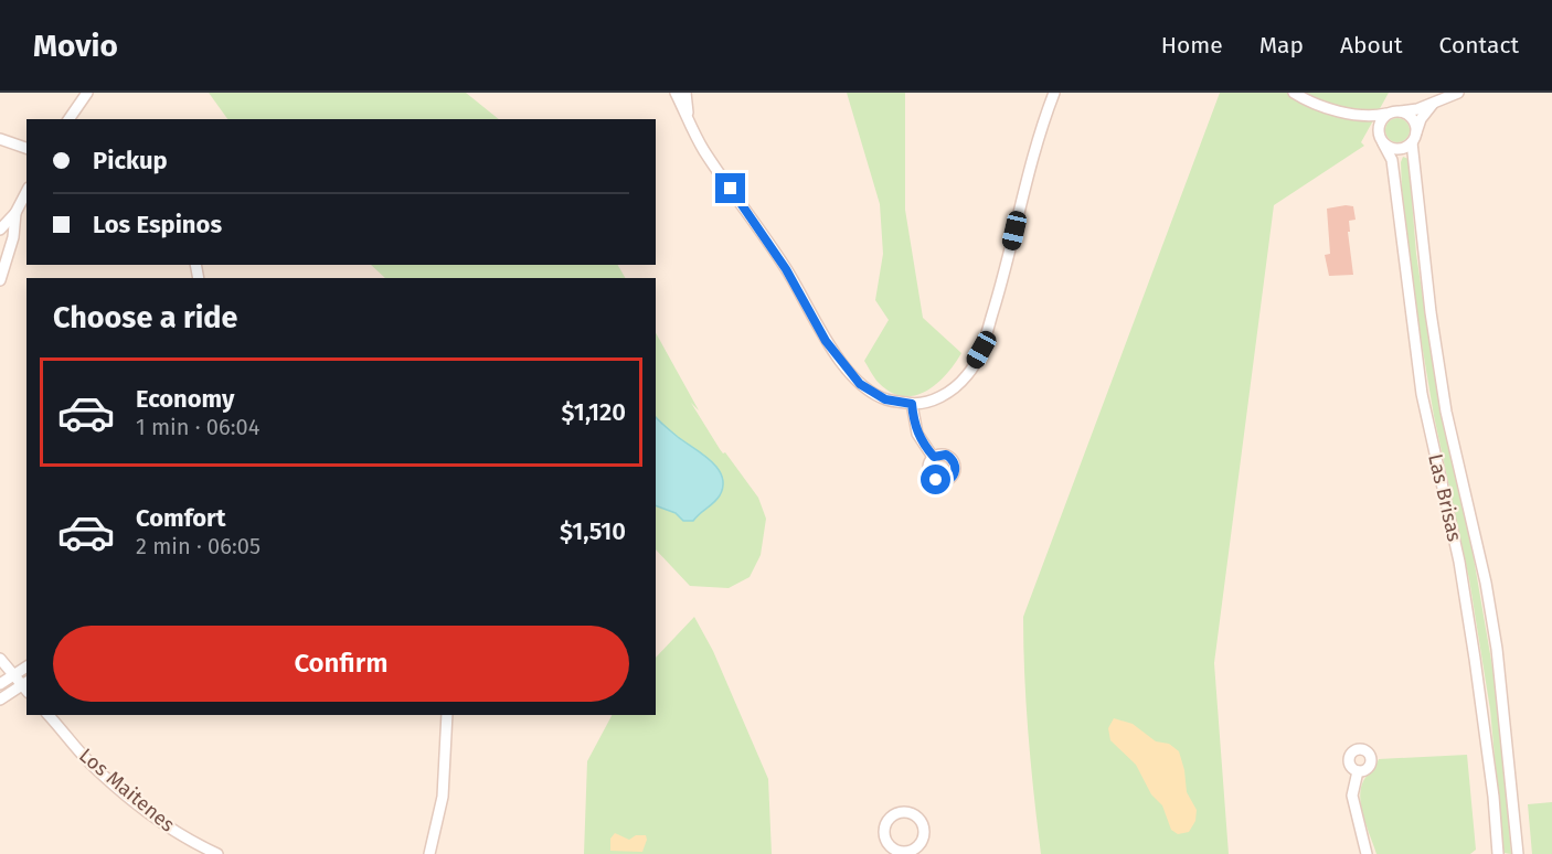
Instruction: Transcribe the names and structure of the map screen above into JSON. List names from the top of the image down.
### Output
{
  "streets": {
    "street": ["Las Brisas", "Los Maitenes"]
  },
  "page": {
    "header": "Movio",
    "nav": [
      "Home",
      "Map",
      "About",
      "Contact"
    ],
    "banner": ["Pickup", "Los Espinos"],
    "heading": "Choose a ride",
    "list": [
      {
        "name": "Economy",
        "note": "1 min · 06:04",
        "value": "$1,120"
      },
      {
        "name": "Comfort",
        "note": "2 min · 06:05",
        "value": "$1,510"
      }
    ],
    "buttons": "Confirm"
  }
}
